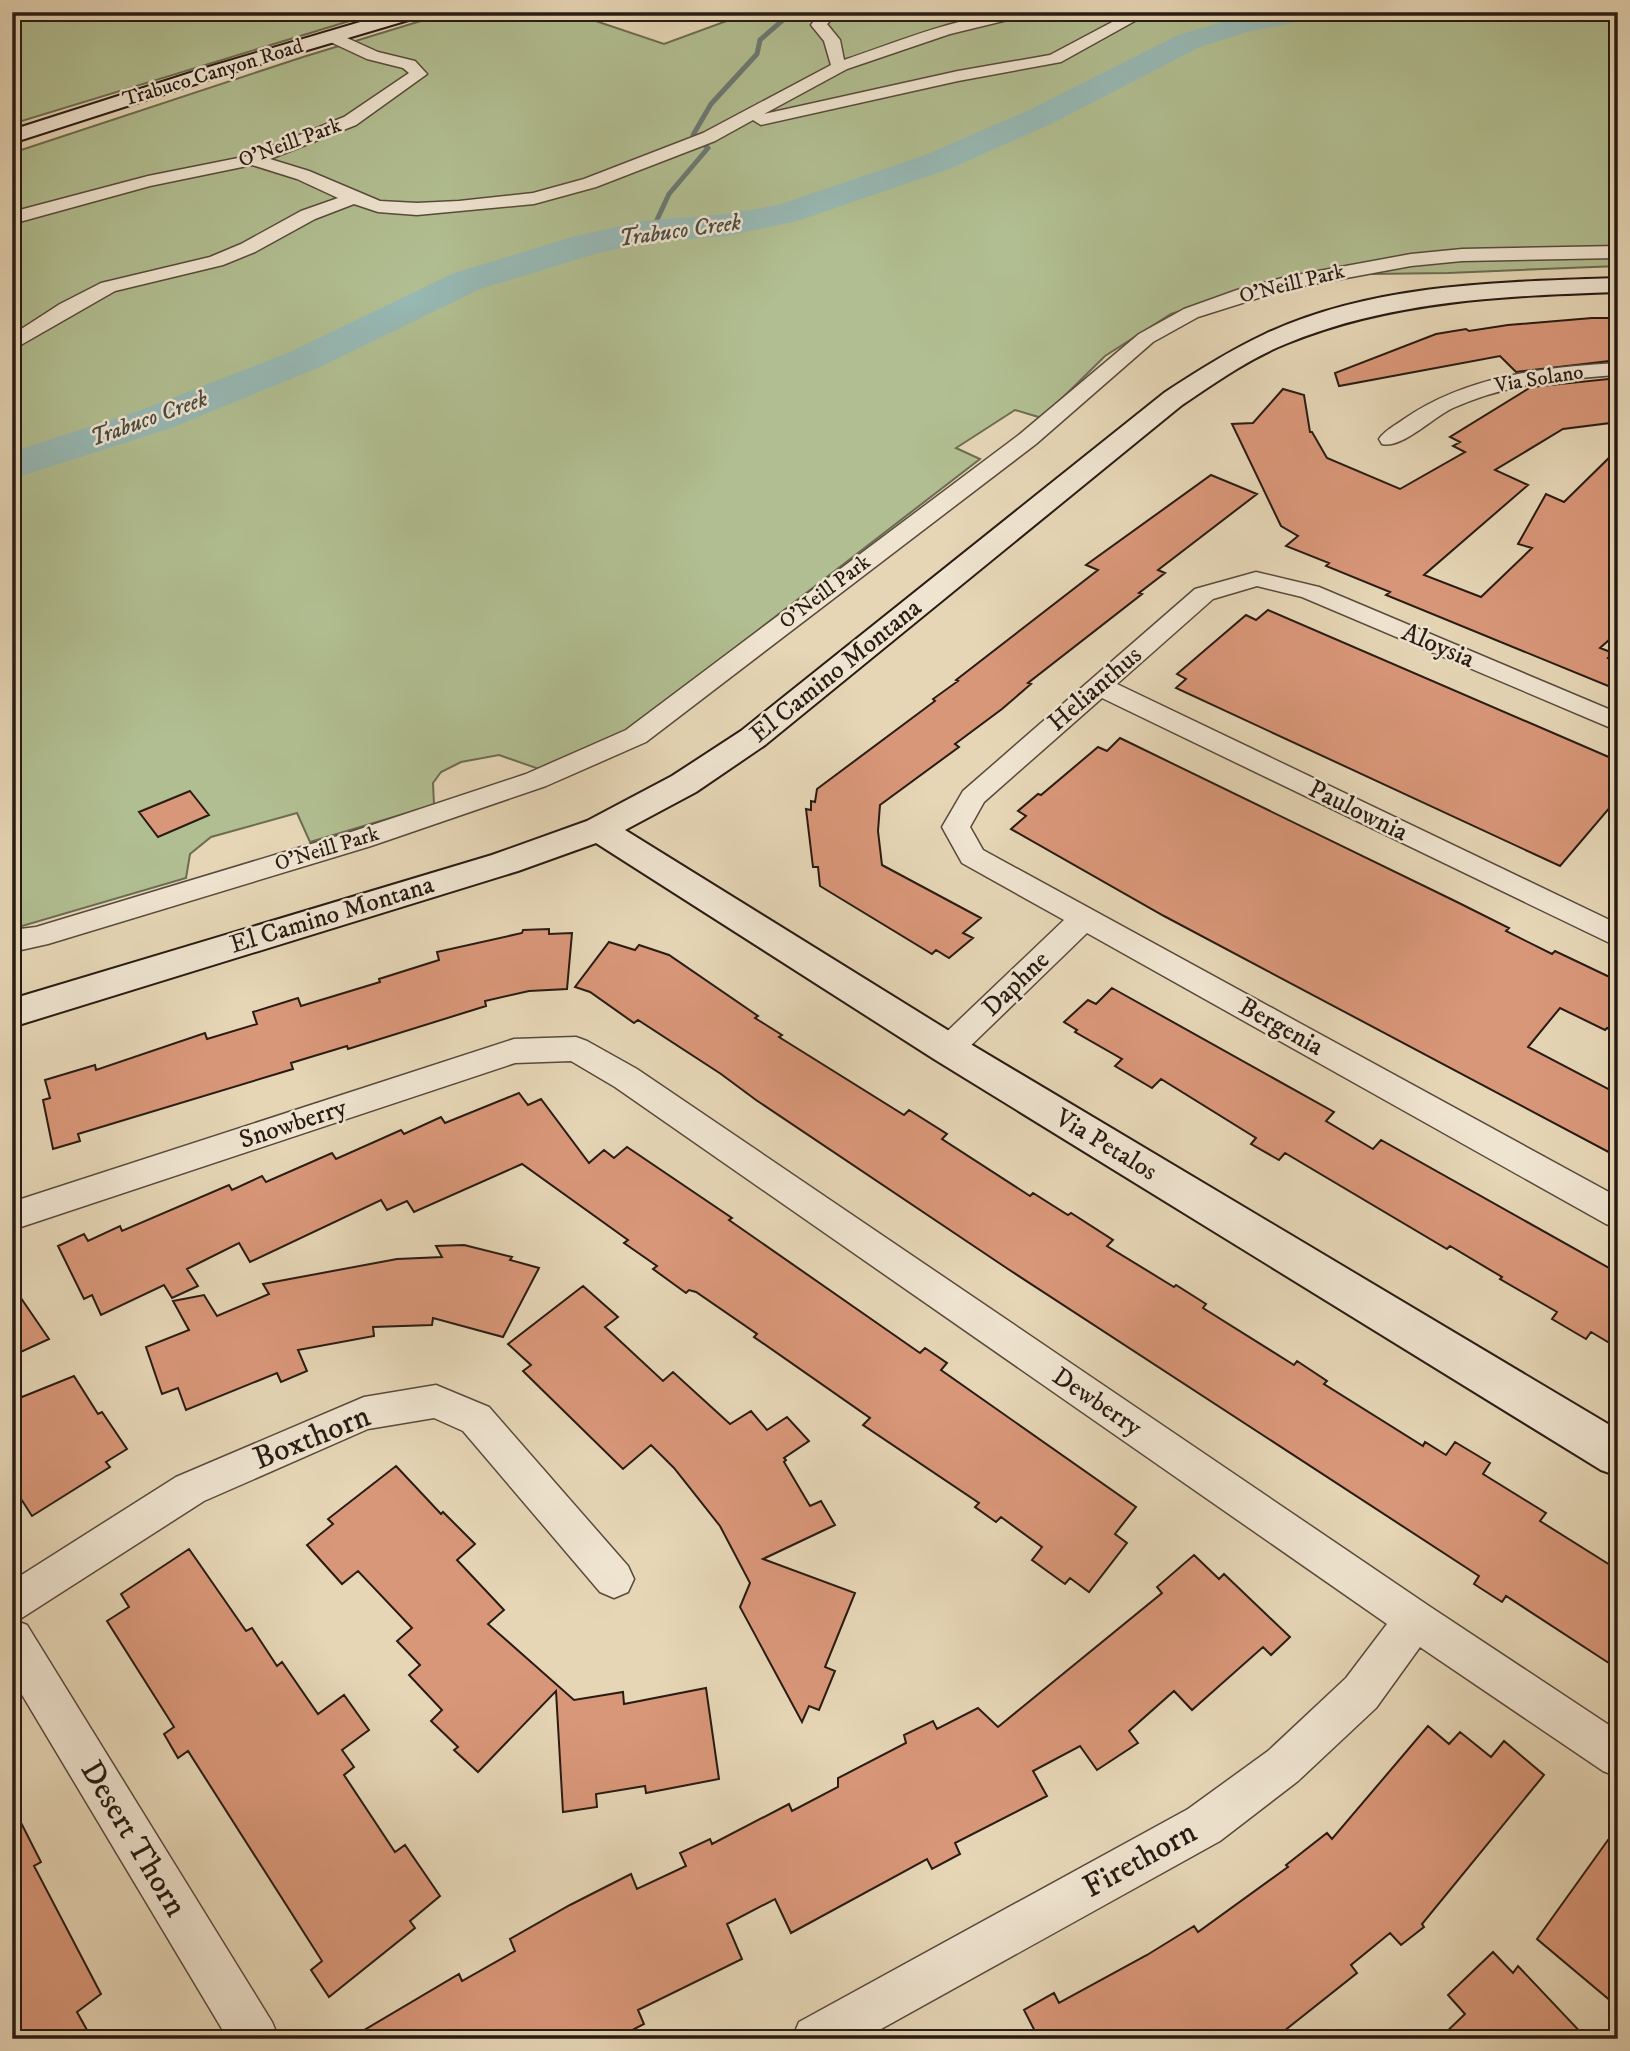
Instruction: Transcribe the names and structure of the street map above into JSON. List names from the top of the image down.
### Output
{
  "streets": {
    "street": [
      "Trabuco Canyon Road",
      "O'Neill Park",
      "Via Solano",
      "Aloysia",
      "El Camino Montana",
      "Helianthus",
      "Paulownia",
      "Daphne",
      "Bergenia",
      "Snowberry",
      "Via Petalos",
      "Dewberry",
      "Boxthorn",
      "Desert Thorn",
      "Firethorn"
    ]
  },
  "crossings": [
    ["Trabuco Canyon Road", "O'Neill Park"],
    ["Aloysia", "Helianthus"],
    ["El Camino Montana", "Via Petalos"],
    ["Helianthus", "Paulownia"],
    ["Helianthus", "Bergenia"],
    ["Daphne", "Bergenia"],
    ["Daphne", "Via Petalos"],
    ["Snowberry", "Dewberry"],
    ["Dewberry", "Firethorn"]
  ],
  "water": ["Trabuco Creek"]
}
